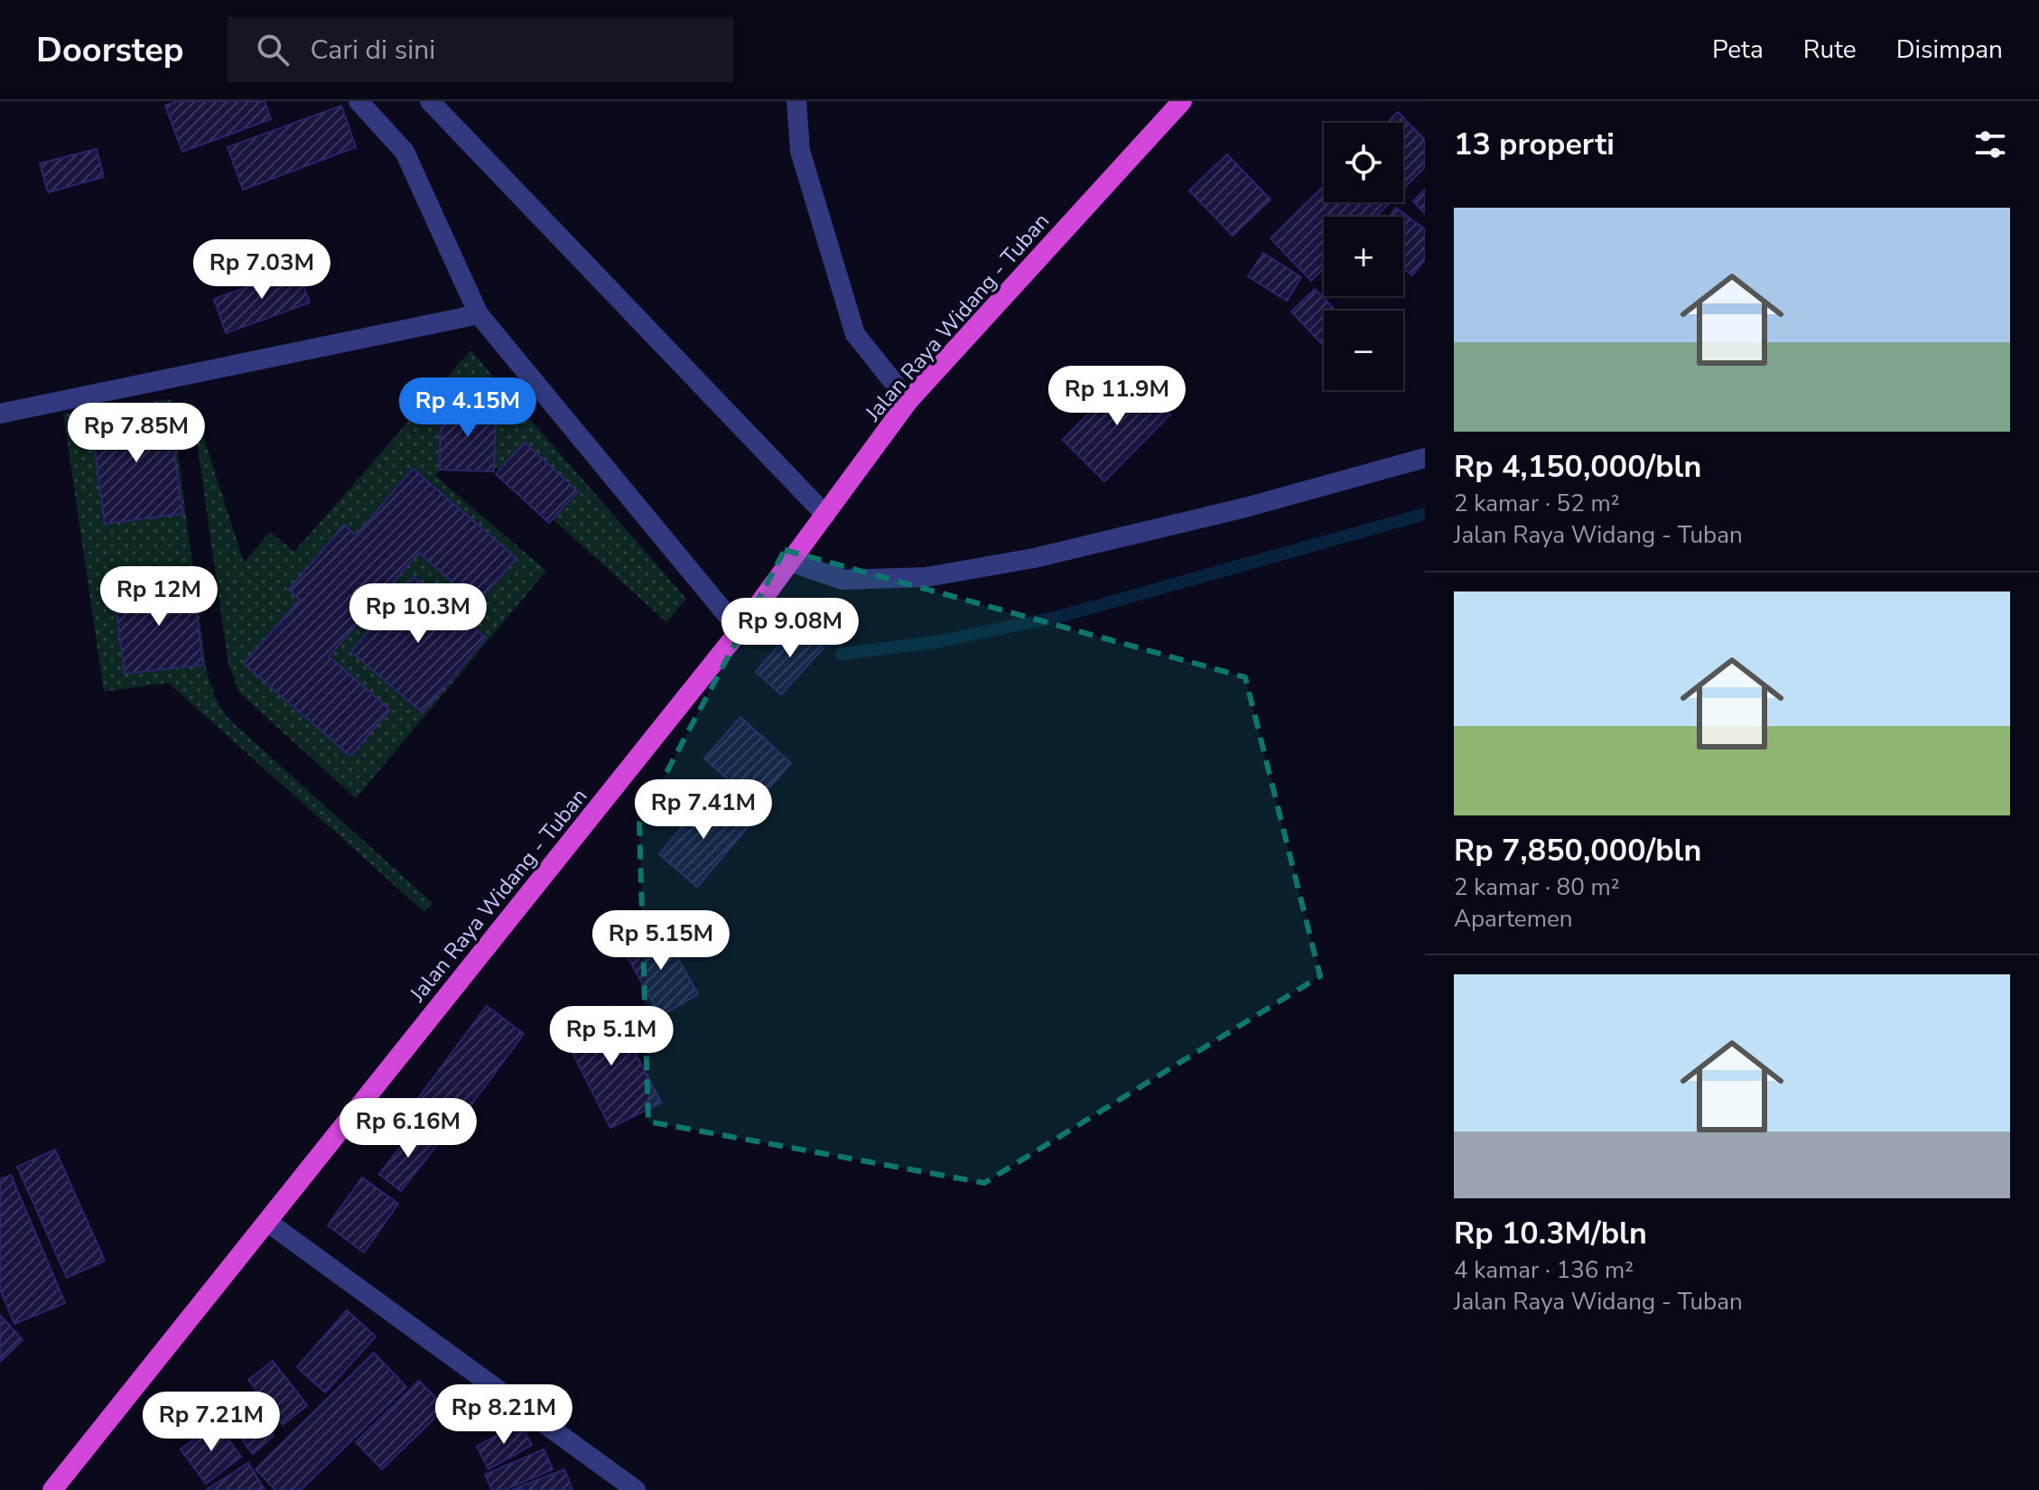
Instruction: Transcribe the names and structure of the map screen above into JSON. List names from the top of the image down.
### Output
{
  "streets": {
    "highway": ["Jalan Raya Widang - Tuban"]
  },
  "page": {
    "header": "Doorstep",
    "search": "Cari di sini",
    "nav": ["Peta", "Rute", "Disimpan"],
    "heading": "13 properti",
    "map_buttons": ["+", "−"],
    "list": [
      {
        "name": "Rp 4,150,000/bln",
        "note": "2 kamar · 52 m² · Jalan Raya Widang - Tuban"
      },
      {
        "name": "Rp 7,850,000/bln",
        "note": "2 kamar · 80 m² · Apartemen"
      },
      {
        "name": "Rp 10.3M/bln",
        "note": "4 kamar · 136 m² · Jalan Raya Widang - Tuban"
      }
    ],
    "price": [
      "Rp 7.03M",
      "Rp 11.9M",
      "Rp 4.15M",
      "Rp 7.85M",
      "Rp 12M",
      "Rp 10.3M",
      "Rp 9.08M",
      "Rp 7.41M",
      "Rp 5.15M",
      "Rp 5.1M",
      "Rp 6.16M",
      "Rp 8.21M",
      "Rp 7.21M"
    ]
  }
}
